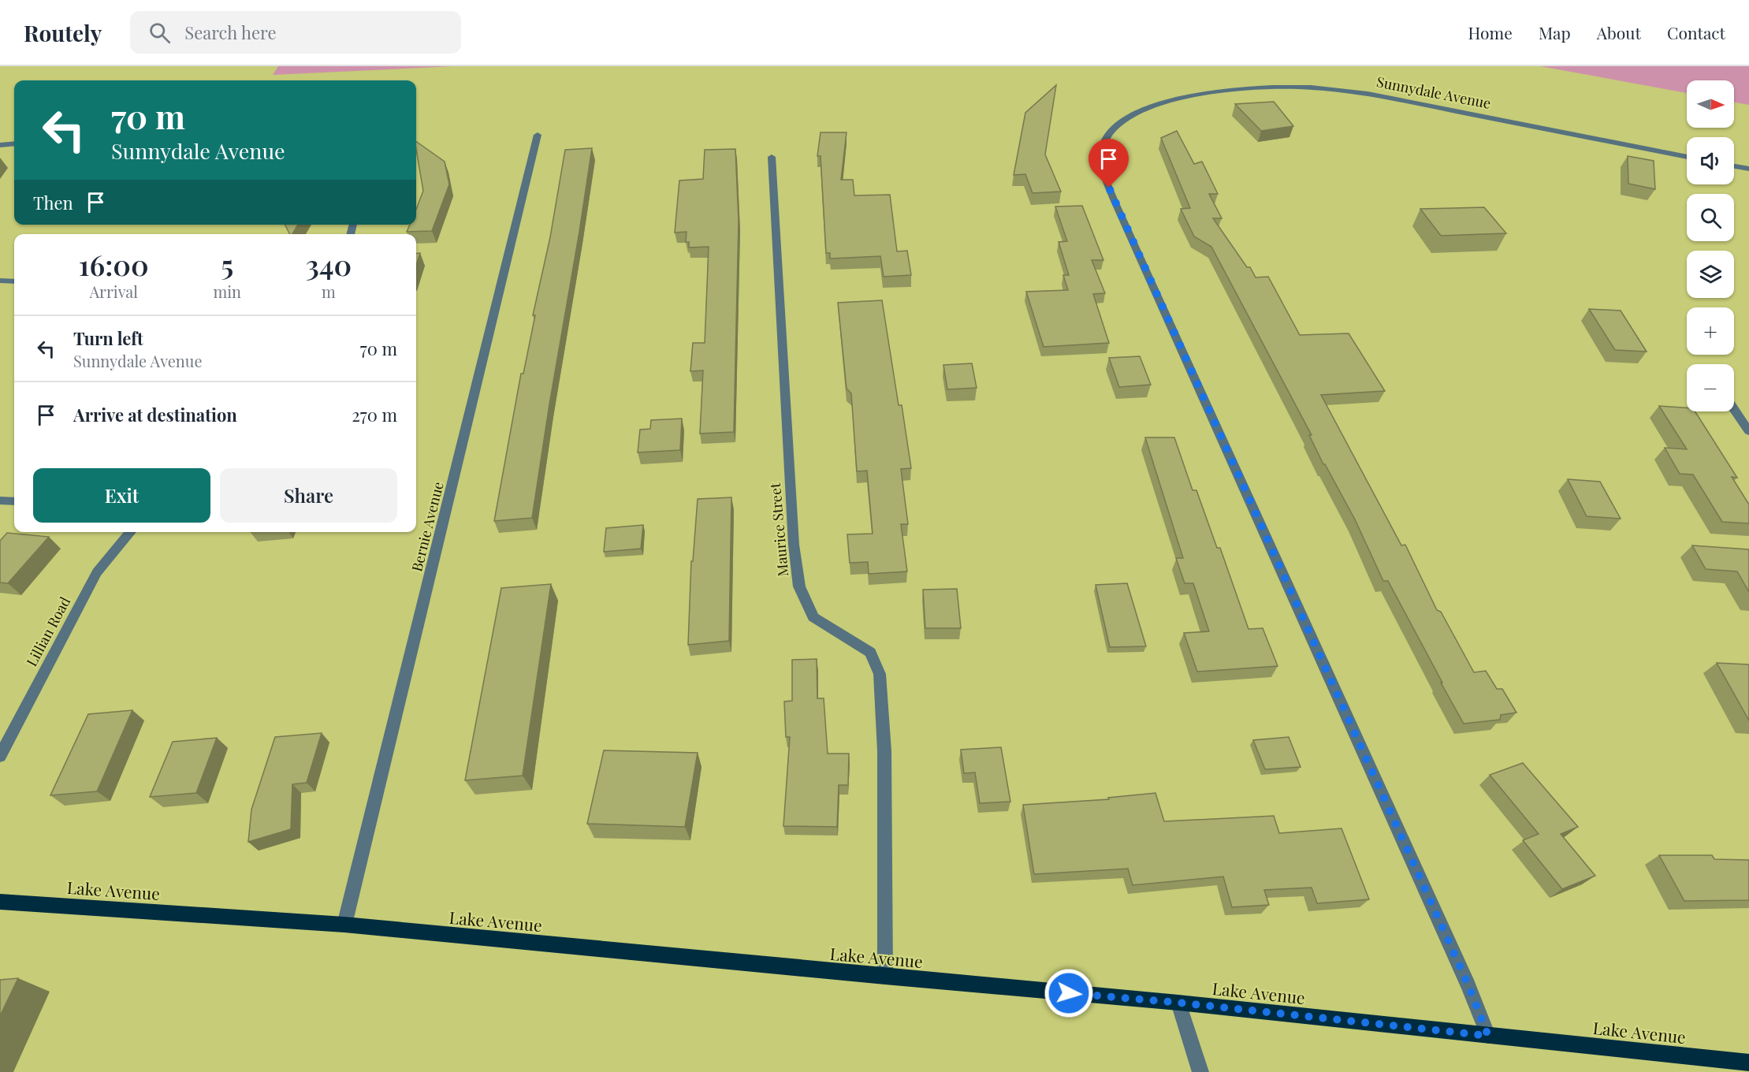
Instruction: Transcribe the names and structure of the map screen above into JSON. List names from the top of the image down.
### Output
{
  "streets": {
    "main road": ["Lake Avenue"],
    "street": [
      "Sunnydale Avenue",
      "Bernie Avenue",
      "Maurice Street",
      "Lillian Road"
    ]
  },
  "crossings": [
    ["Sunnydale Avenue", "Lake Avenue"],
    ["Bernie Avenue", "Lake Avenue"],
    ["Maurice Street", "Lake Avenue"]
  ],
  "north": "right",
  "page": {
    "header": "Routely",
    "search": "Search here",
    "nav": [
      "Home",
      "Map",
      "About",
      "Contact"
    ],
    "map_buttons": ["+", "−"],
    "turn": ["70 m", "Sunnydale Avenue"],
    "then": "Then",
    "eta": [
      "16:00",
      "Arrival",
      "5",
      "min",
      "340",
      "m"
    ],
    "list": [
      {
        "name": "Turn left",
        "note": "Sunnydale Avenue",
        "value": "70 m"
      },
      {
        "name": "Arrive at destination",
        "value": "270 m"
      }
    ],
    "buttons": ["Exit", "Share"]
  }
}
